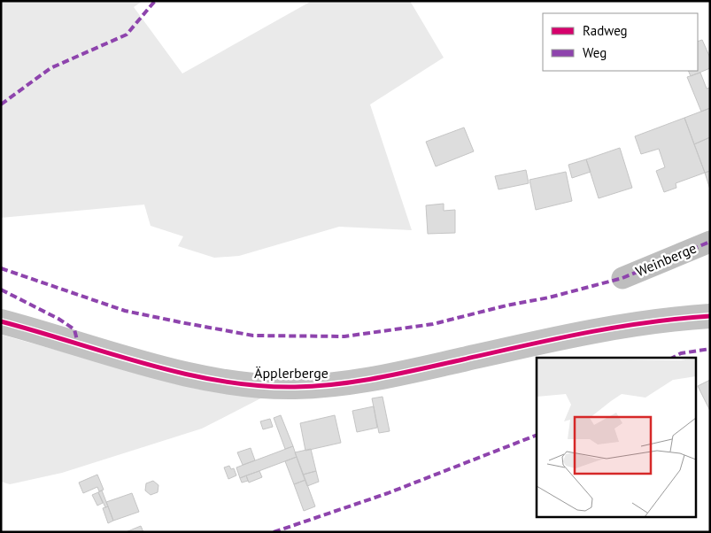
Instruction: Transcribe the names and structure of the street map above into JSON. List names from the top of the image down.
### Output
{
  "streets": {
    "street": ["Weinberge", "Äpplerberge"]
  },
  "legend": ["Radweg", "Weg"]
}
